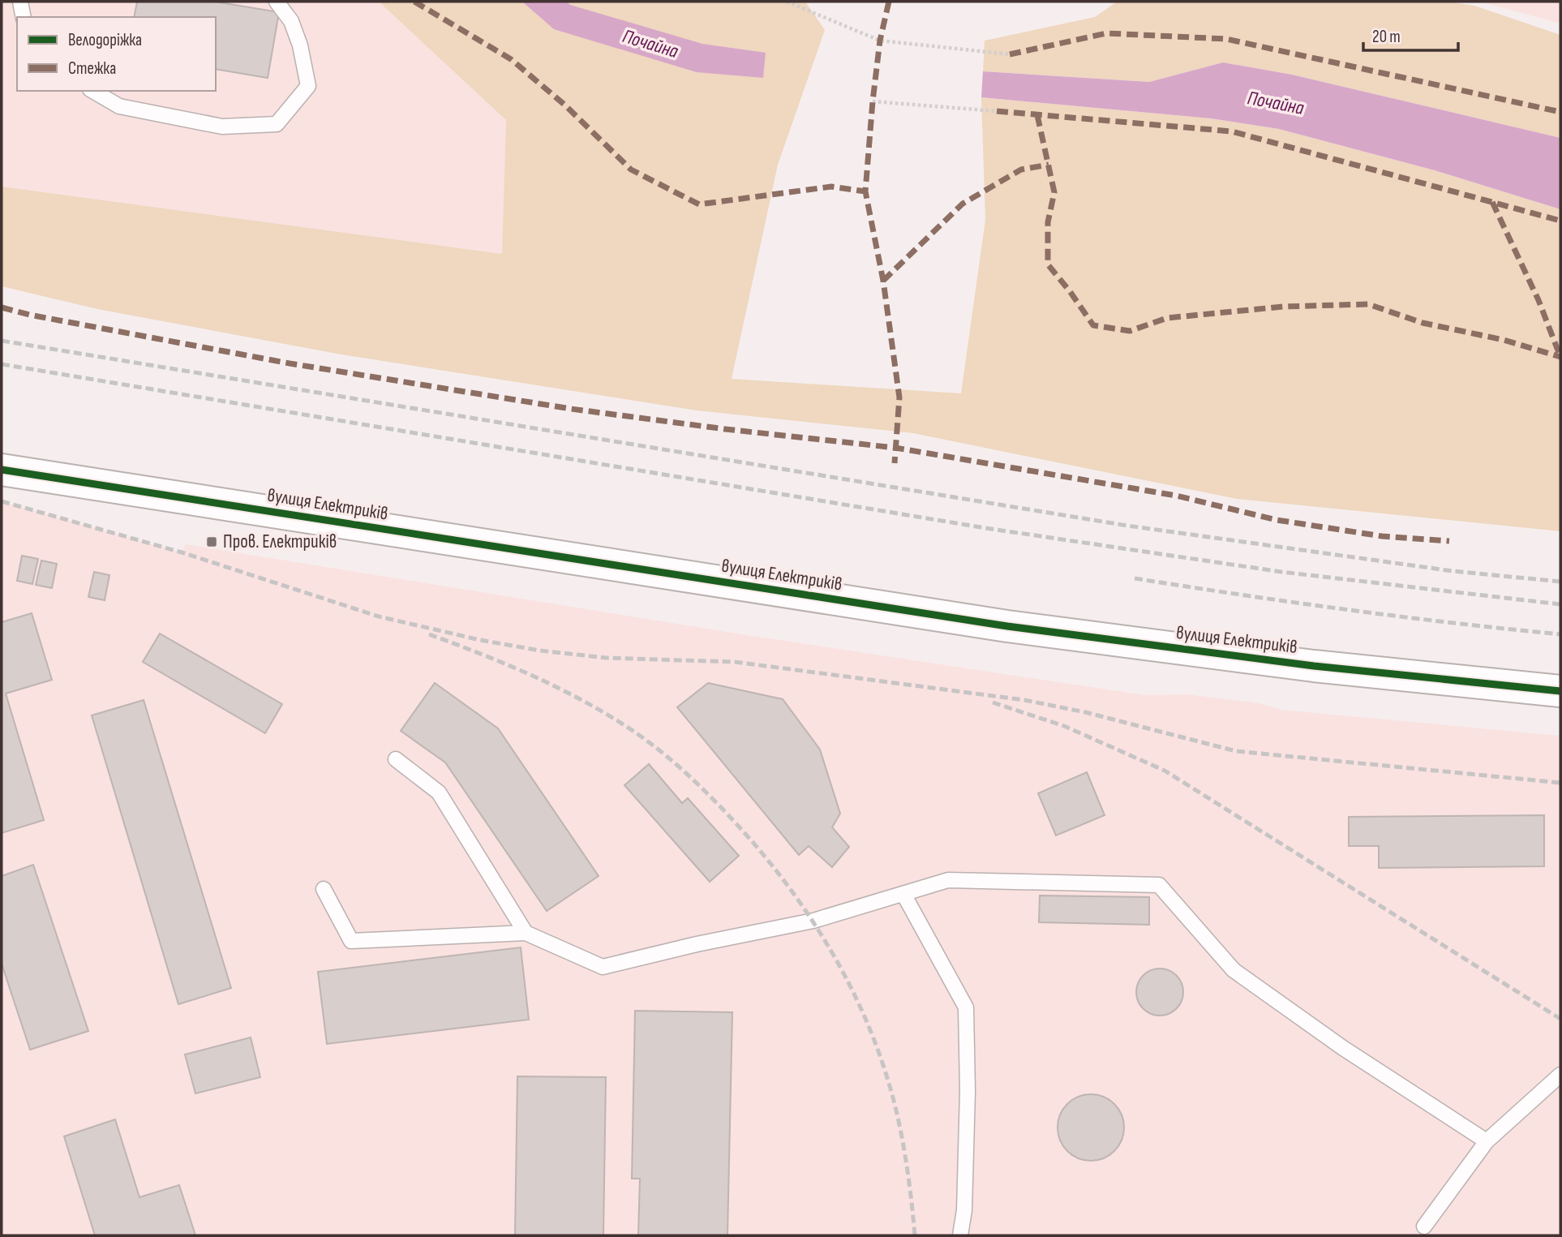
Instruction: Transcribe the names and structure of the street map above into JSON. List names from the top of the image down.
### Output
{
  "streets": {
    "street": ["вулиця Електриків"]
  },
  "water": ["Почайна"],
  "places": {
    "transit": ["Пров. Електриків"]
  },
  "legend": ["Велодоріжка", "Стежка"],
  "scale_bar": "20 m"
}
